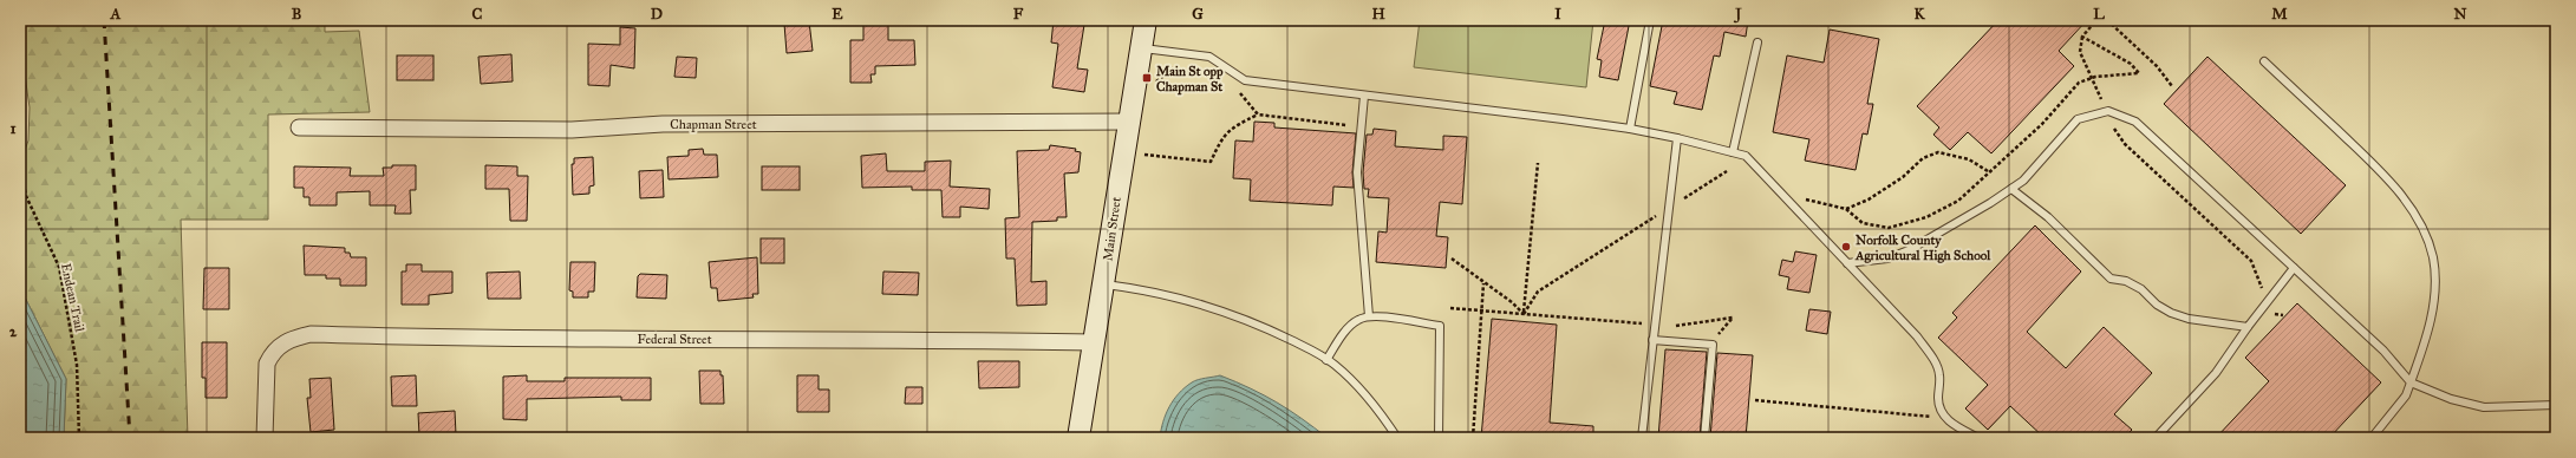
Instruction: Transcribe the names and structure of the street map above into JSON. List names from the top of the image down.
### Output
{
  "streets": {
    "main road": ["Main Street"],
    "street": ["Chapman Street", "Federal Street"],
    "path": ["Endean Trail"]
  },
  "crossings": [
    ["Chapman Street", "Main Street"],
    ["Main Street", "Federal Street"]
  ],
  "places": {
    "transit": ["Main St opp Chapman St"],
    "other": ["Norfolk County Agricultural High School"]
  },
  "grid": {
    "columns": [
      "A",
      "B",
      "C",
      "D",
      "E",
      "F",
      "G",
      "H",
      "I",
      "J",
      "K",
      "L",
      "M",
      "N"
    ],
    "rows": ["1", "2"]
  }
}
